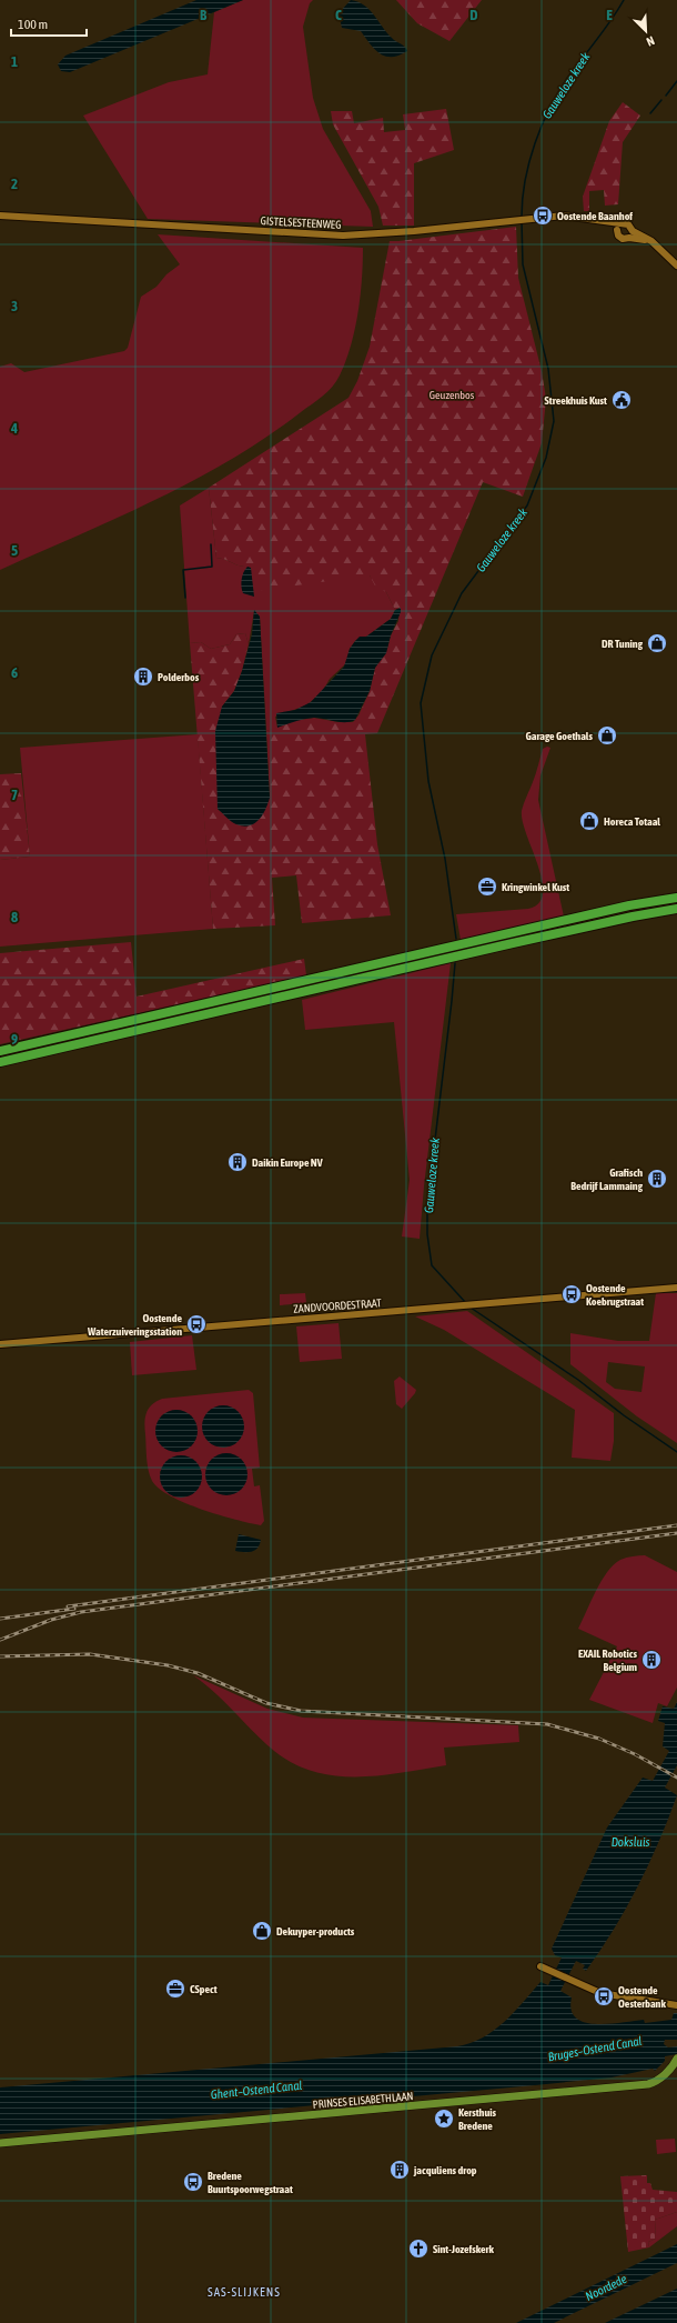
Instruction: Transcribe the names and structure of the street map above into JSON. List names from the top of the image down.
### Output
{
  "streets": {
    "main road": ["GISTELSESTEENWEG", "ZANDVOORDESTRAAT", "PRINSES ELISABETHLAAN"]
  },
  "districts": ["SAS-SLIJKENS"],
  "water": [
    "Gauweloze kreek",
    "Doksluis",
    "Bruges–Ostend Canal",
    "Ghent–Ostend Canal",
    "Noordede"
  ],
  "parks": ["Geuzenbos"],
  "places": {
    "bus stop": [
      "Oostende Baanhof",
      "Oostende Koebrugstraat",
      "Oostende Waterzuiveringsstation",
      "Oostende Oesterbank",
      "Bredene Buurtspoorwegstraat"
    ],
    "public building": ["Streekhuis Kust"],
    "shop": [
      "DR Tuning",
      "Garage Goethals",
      "Horeca Totaal",
      "Dekuyper-products"
    ],
    "building": [
      "Polderbos",
      "Daikin Europe NV",
      "Grafisch Bedrijf Lammaing",
      "EXAIL Robotics Belgium",
      "jacquliens drop"
    ],
    "office": ["Kringwinkel Kust", "CSpect"],
    "place": ["Kersthuis Bredene"],
    "church": ["Sint-Jozefskerk"]
  },
  "scale_bar": "100 m",
  "north": "bottom right",
  "grid": {
    "columns": [
      "B",
      "C",
      "D",
      "E"
    ],
    "rows": [
      "1",
      "2",
      "3",
      "4",
      "5",
      "6",
      "7",
      "8",
      "9"
    ]
  }
}
